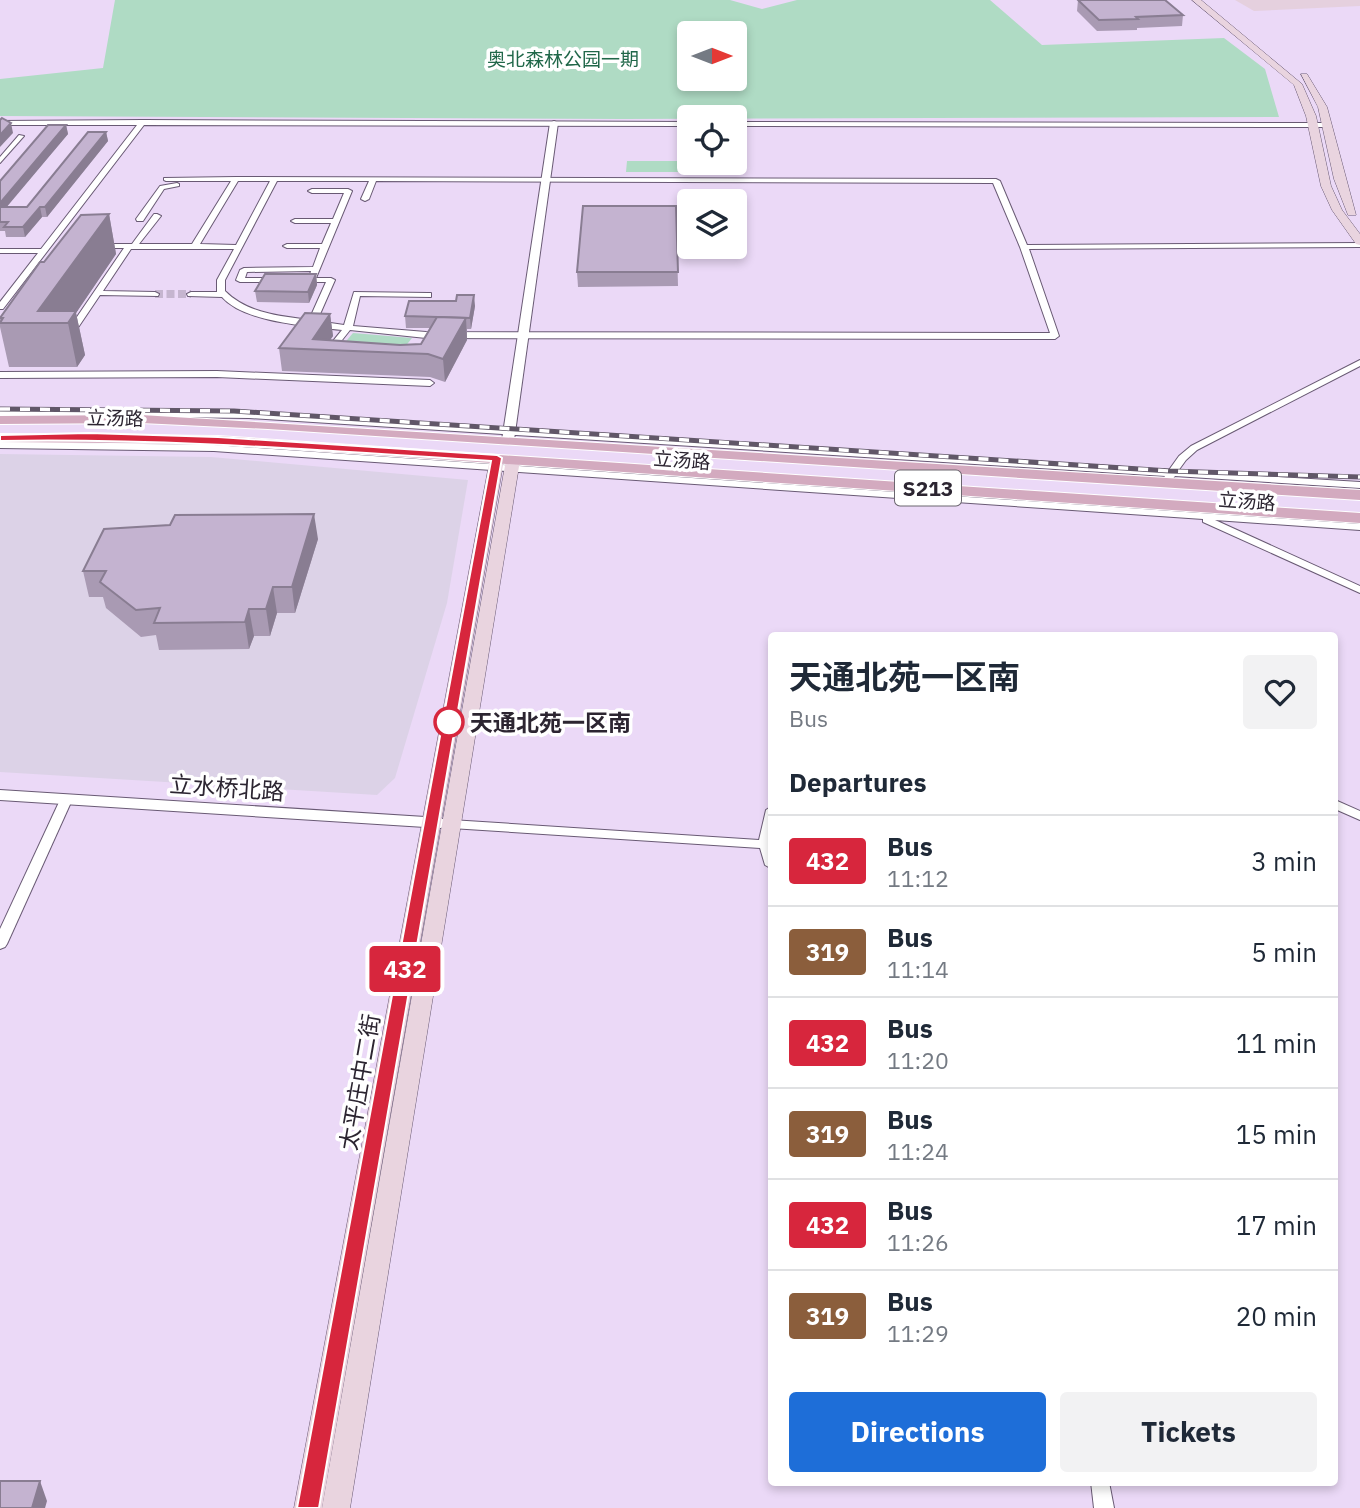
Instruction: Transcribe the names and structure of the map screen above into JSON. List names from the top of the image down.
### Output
{
  "streets": {
    "main road": ["立汤路", "S213", "太平庄中二街"],
    "street": ["立水桥北路"]
  },
  "crossings": [
    ["立汤路", "太平庄中二街"],
    ["立水桥北路", "太平庄中二街"]
  ],
  "parks": ["奥北森林公园一期"],
  "places": ["天通北苑一区南"],
  "lines": ["bus line 432"],
  "north": "right",
  "page": {
    "on_map": "432",
    "heading": [
      ["天通北苑一区南", "Bus"],
      "Departures"
    ],
    "list": [
      {
        "mark": "432",
        "name": "Bus",
        "note": "11:12",
        "value": "3 min"
      },
      {
        "mark": "319",
        "name": "Bus",
        "note": "11:14",
        "value": "5 min"
      },
      {
        "mark": "432",
        "name": "Bus",
        "note": "11:20",
        "value": "11 min"
      },
      {
        "mark": "319",
        "name": "Bus",
        "note": "11:24",
        "value": "15 min"
      },
      {
        "mark": "432",
        "name": "Bus",
        "note": "11:26",
        "value": "17 min"
      },
      {
        "mark": "319",
        "name": "Bus",
        "note": "11:29",
        "value": "20 min"
      }
    ],
    "buttons": ["Directions", "Tickets"]
  }
}
